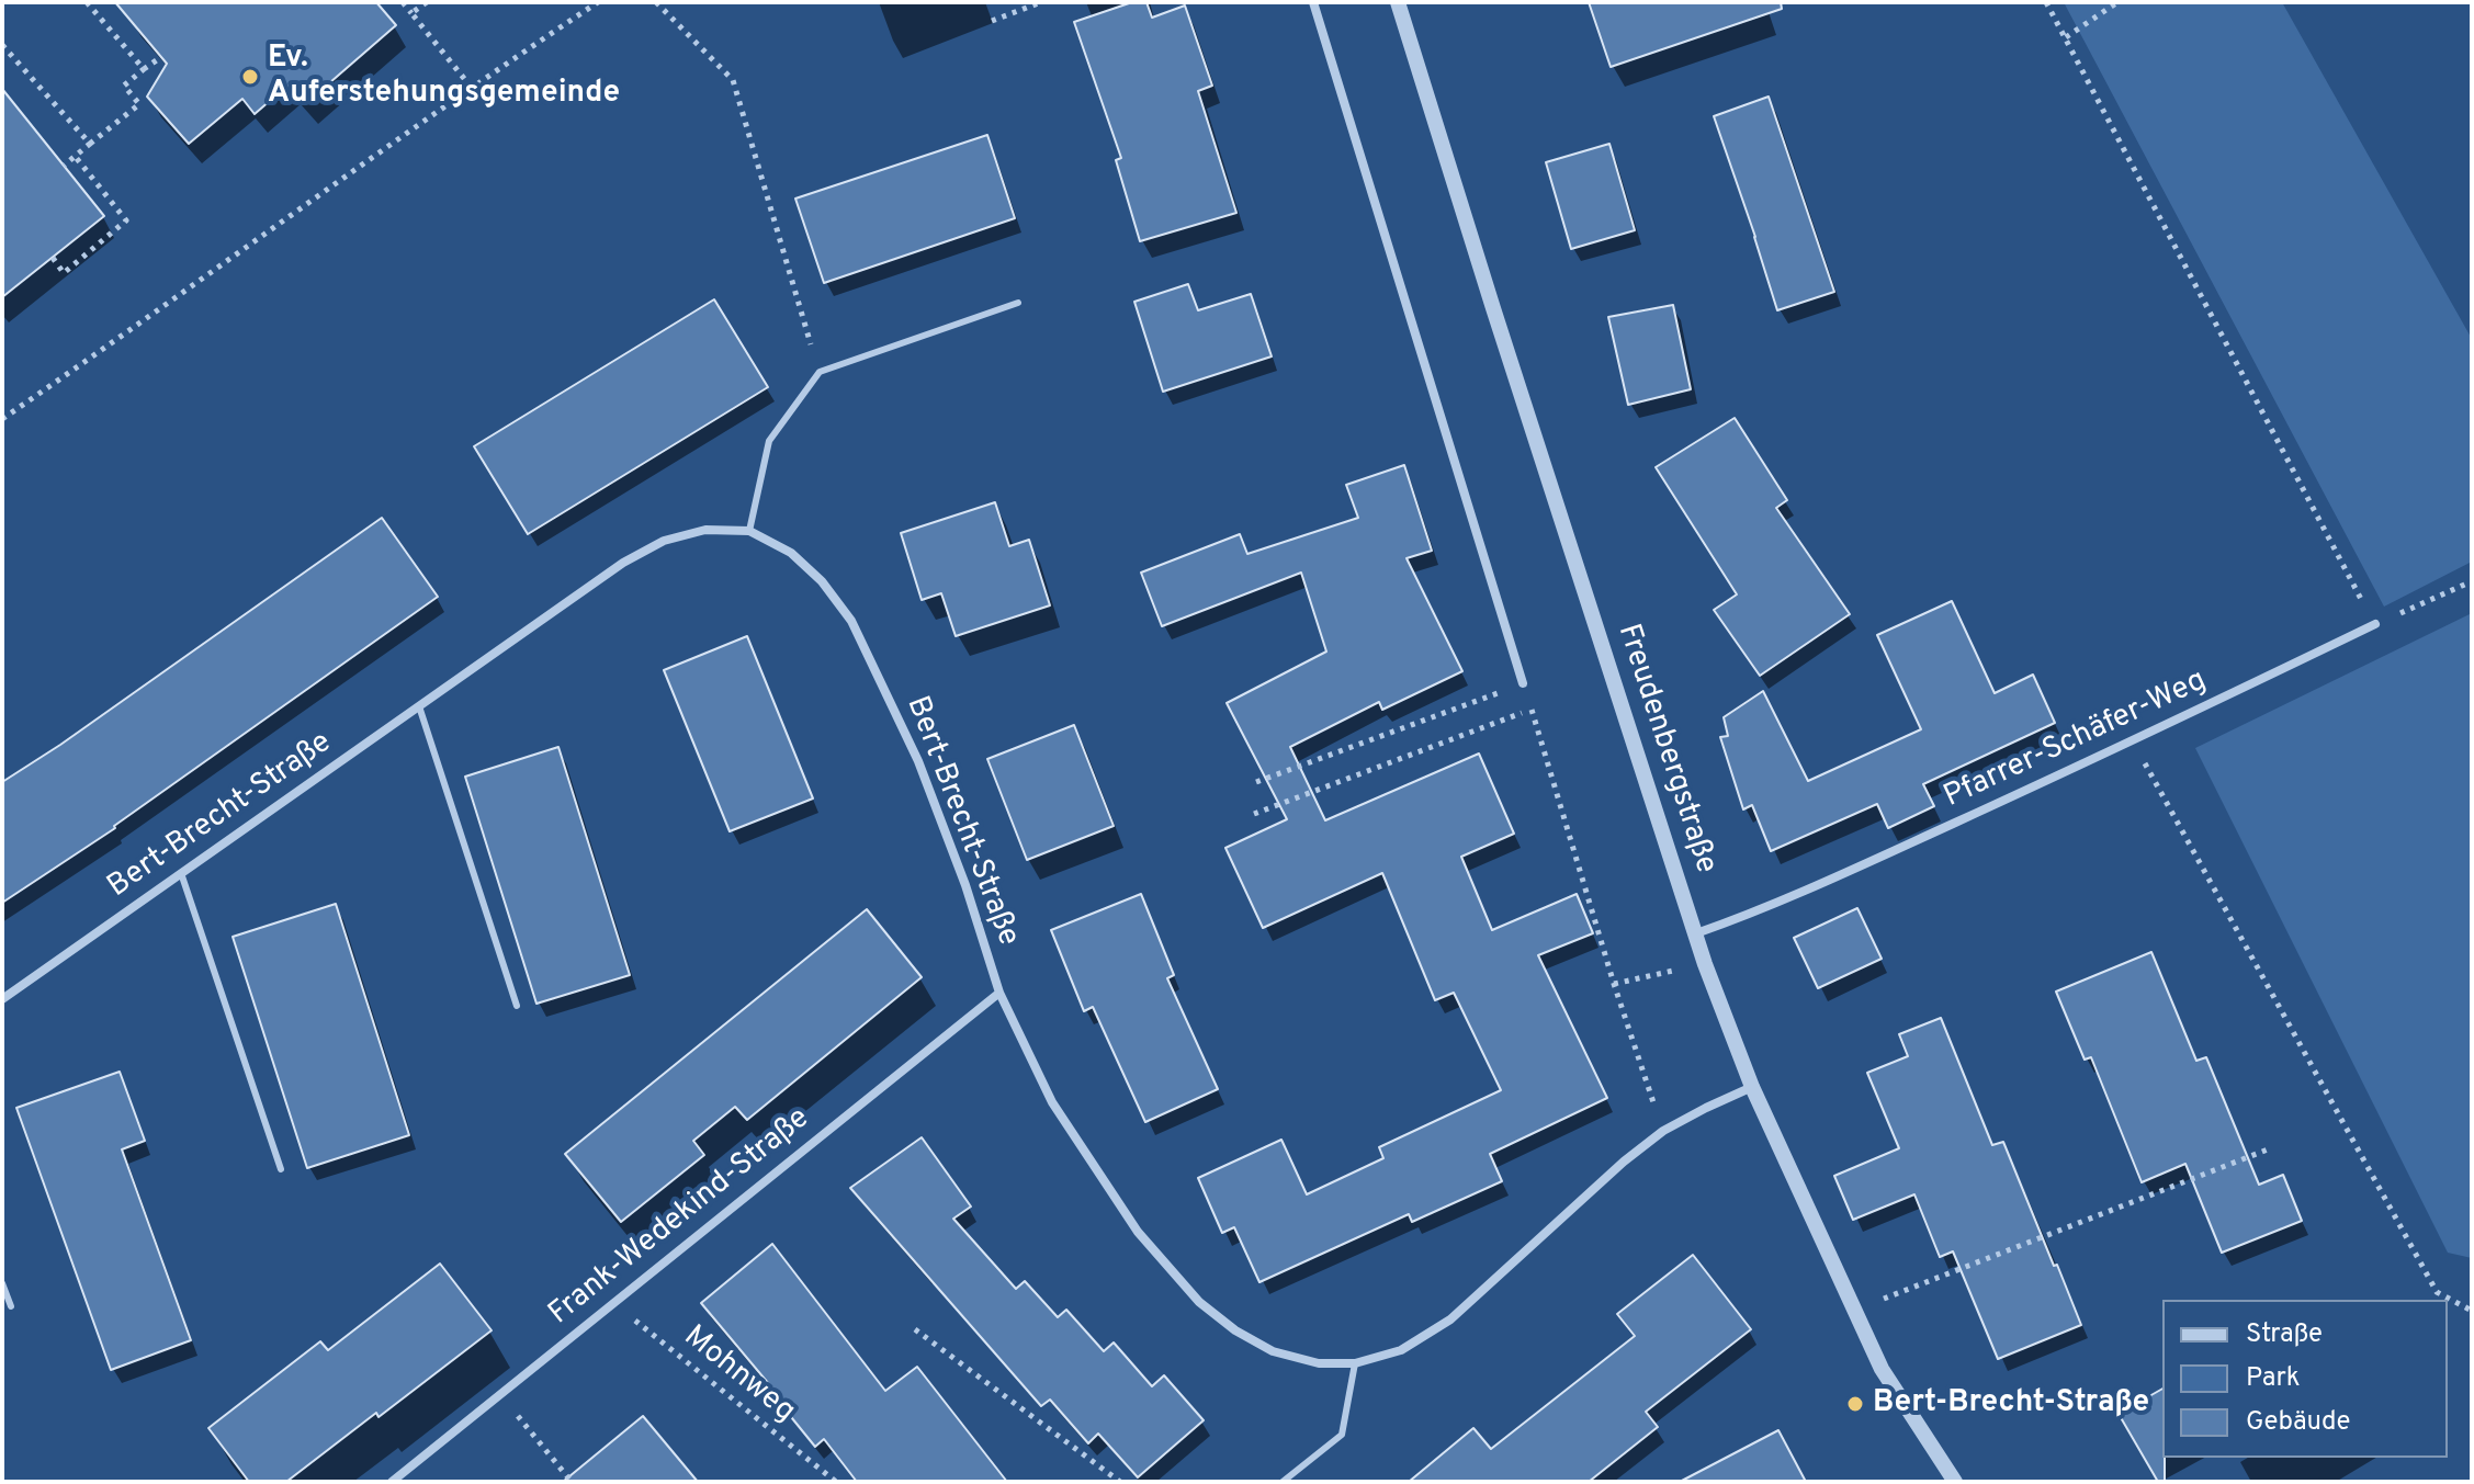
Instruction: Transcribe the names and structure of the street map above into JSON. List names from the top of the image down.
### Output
{
  "streets": {
    "street": [
      "Pfarrer-Schäfer-Weg",
      "Freudenbergstraße",
      "Bert-Brecht-Straße",
      "Frank-Wedekind-Straße"
    ],
    "path": ["Mohnweg"]
  },
  "crossings": [
    ["Pfarrer-Schäfer-Weg", "Freudenbergstraße"],
    ["Freudenbergstraße", "Bert-Brecht-Straße"],
    ["Bert-Brecht-Straße", "Frank-Wedekind-Straße"],
    ["Frank-Wedekind-Straße", "Mohnweg"]
  ],
  "places": ["Ev. Auferstehungsgemeinde", "Bert-Brecht-Straße"],
  "legend": ["Straße", "Park", "Gebäude"]
}
